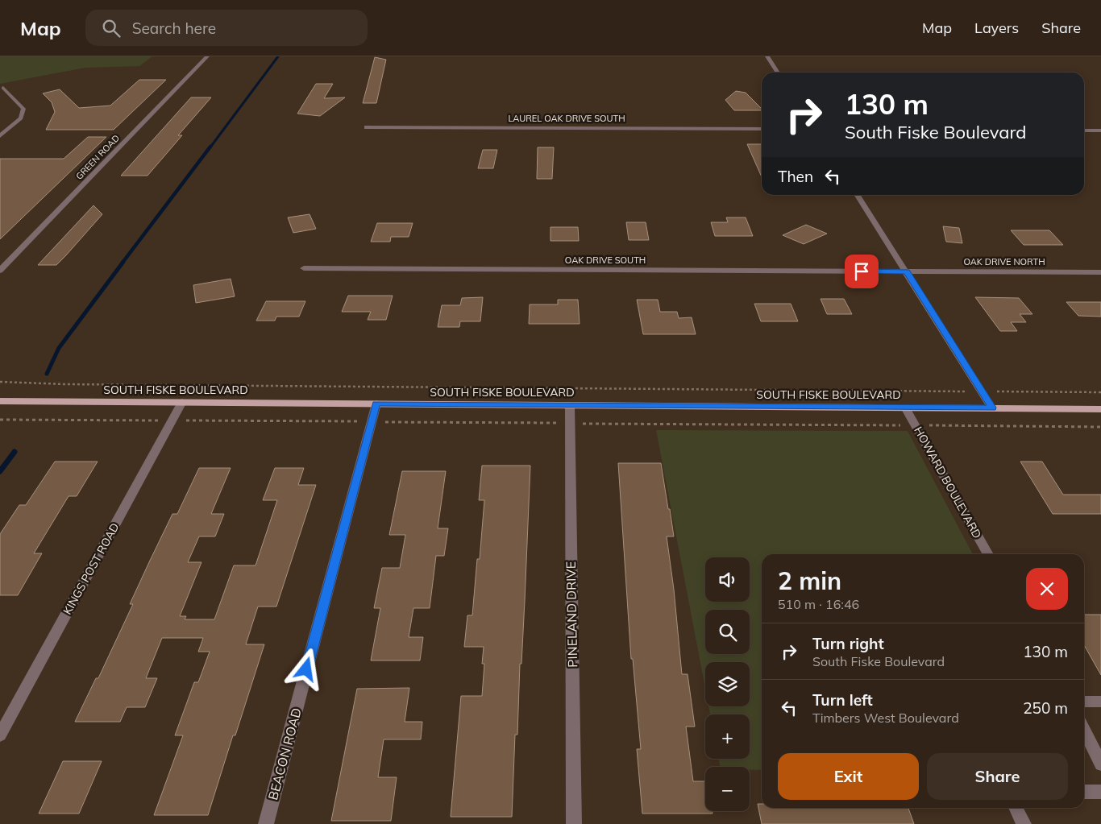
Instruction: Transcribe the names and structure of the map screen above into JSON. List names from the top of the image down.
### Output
{
  "streets": {
    "main road": ["SOUTH FISKE BOULEVARD"],
    "street": [
      "LAUREL OAK DRIVE SOUTH",
      "GREEN ROAD",
      "OAK DRIVE SOUTH",
      "OAK DRIVE NORTH",
      "HOWARD BOULEVARD",
      "KINGS POST ROAD",
      "PINELAND DRIVE",
      "BEACON ROAD"
    ]
  },
  "crossings": [
    ["OAK DRIVE SOUTH", "OAK DRIVE NORTH"],
    ["SOUTH FISKE BOULEVARD", "HOWARD BOULEVARD"],
    ["SOUTH FISKE BOULEVARD", "KINGS POST ROAD"],
    ["SOUTH FISKE BOULEVARD", "PINELAND DRIVE"],
    ["SOUTH FISKE BOULEVARD", "BEACON ROAD"]
  ],
  "page": {
    "header": "Map",
    "search": "Search here",
    "nav": ["Map", "Layers", "Share"],
    "turn": ["130 m", "South Fiske Boulevard"],
    "then": "Then",
    "heading": ["2 min", "510 m · 16:46"],
    "map_buttons": ["+", "−"],
    "list": [
      {
        "name": "Turn right",
        "note": "South Fiske Boulevard",
        "value": "130 m"
      },
      {
        "name": "Turn left",
        "note": "Timbers West Boulevard",
        "value": "250 m"
      }
    ],
    "buttons": ["Exit", "Share"]
  }
}
